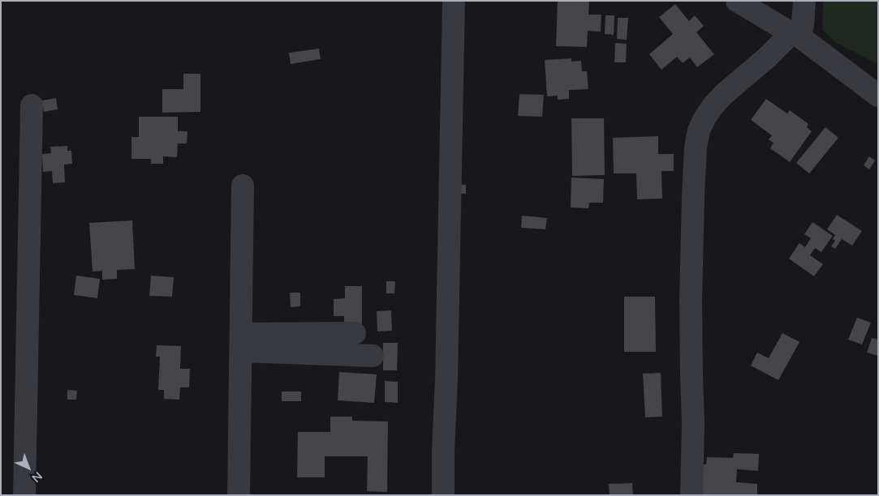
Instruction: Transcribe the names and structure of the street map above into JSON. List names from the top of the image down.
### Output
{
  "north": "bottom right"
}
